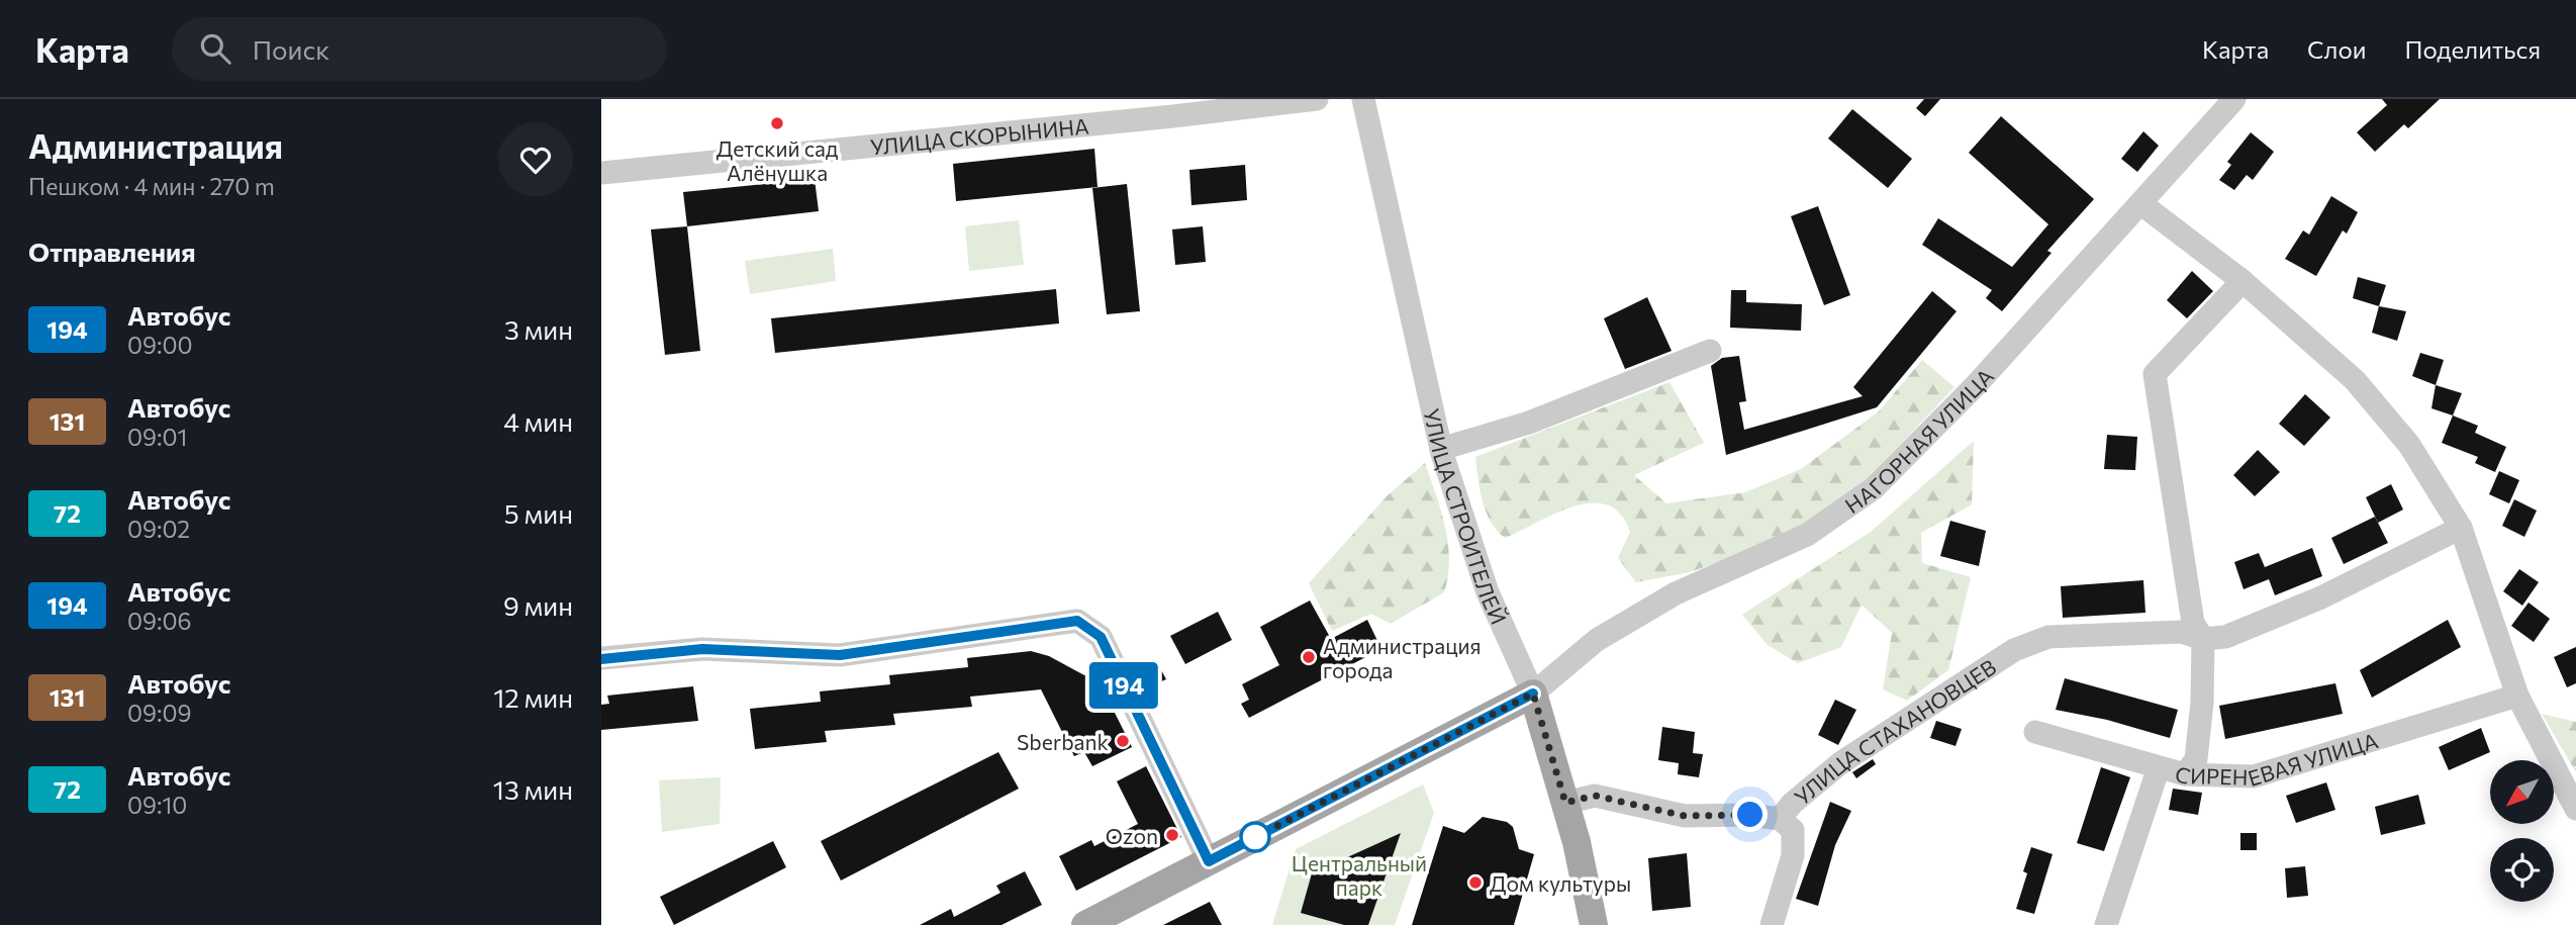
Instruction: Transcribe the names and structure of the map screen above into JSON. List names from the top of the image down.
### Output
{
  "streets": {
    "main road": ["УЛИЦА СТРОИТЕЛЕЙ"],
    "street": [
      "УЛИЦА СКОРЫНИНА",
      "НАГОРНАЯ УЛИЦА",
      "УЛИЦА СТАХАНОВЦЕВ",
      "СИРЕНЕВАЯ УЛИЦА"
    ]
  },
  "crossings": [
    ["НАГОРНАЯ УЛИЦА", "УЛИЦА СТРОИТЕЛЕЙ"]
  ],
  "parks": ["Центральный парк"],
  "places": [
    "Детский сад Алёнушка",
    "Администрация города",
    "Sberbank",
    "Ozon",
    "Дом культуры"
  ],
  "lines": ["bus line 194"],
  "north": "bottom left",
  "page": {
    "header": "Карта",
    "search": "Поиск",
    "nav": ["Карта", "Слои", "Поделиться"],
    "heading": [
      ["Администрация", "Пешком · 4 мин · 270 m"],
      "Отправления"
    ],
    "on_map": "194",
    "list": [
      {
        "mark": "194",
        "name": "Автобус",
        "note": "09:00",
        "value": "3 мин"
      },
      {
        "mark": "131",
        "name": "Автобус",
        "note": "09:01",
        "value": "4 мин"
      },
      {
        "mark": "72",
        "name": "Автобус",
        "note": "09:02",
        "value": "5 мин"
      },
      {
        "mark": "194",
        "name": "Автобус",
        "note": "09:06",
        "value": "9 мин"
      },
      {
        "mark": "131",
        "name": "Автобус",
        "note": "09:09",
        "value": "12 мин"
      },
      {
        "mark": "72",
        "name": "Автобус",
        "note": "09:10",
        "value": "13 мин"
      }
    ]
  }
}
